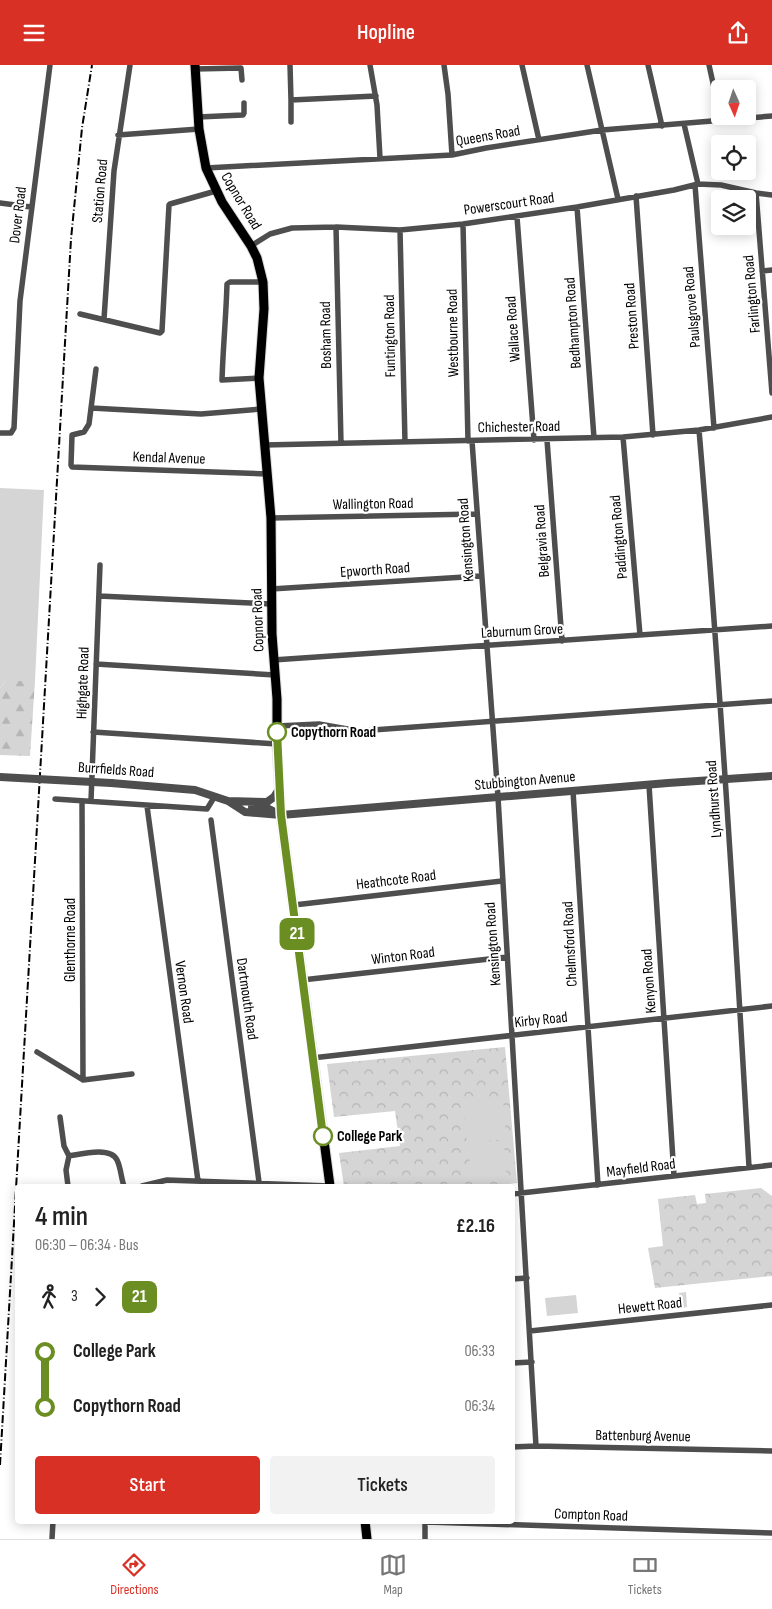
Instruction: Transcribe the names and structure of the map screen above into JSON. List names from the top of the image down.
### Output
{
  "streets": {
    "main road": ["Copnor Road"],
    "street": [
      "Queens Road",
      "Station Road",
      "Powerscourt Road",
      "Dover Road",
      "Farlington Road",
      "Paulsgrove Road",
      "Preston Road",
      "Bedhampton Road",
      "Wallace Road",
      "Westbourne Road",
      "Bosham Road",
      "Funtington Road",
      "Chichester Road",
      "Kendal Avenue",
      "Wallington Road",
      "Paddington Road",
      "Kensington Road",
      "Belgravia Road",
      "Epworth Road",
      "Laburnum Grove",
      "Highgate Road",
      "Burrfields Road",
      "Stubbington Avenue",
      "Lyndhurst Road",
      "Heathcote Road",
      "Glenthorne Road",
      "Chelmsford Road",
      "Winton Road",
      "Kenyon Road",
      "Vernon Road",
      "Dartmouth Road",
      "Kirby Road",
      "Mayfield Road",
      "Hewett Road",
      "Battenburg Avenue",
      "Compton Road"
    ]
  },
  "crossings": [
    ["Queens Road", "Copnor Road"],
    ["Queens Road", "Paulsgrove Road"],
    ["Copnor Road", "Powerscourt Road"],
    ["Copnor Road", "Chichester Road"],
    ["Copnor Road", "Kendal Avenue"],
    ["Copnor Road", "Wallington Road"],
    ["Copnor Road", "Epworth Road"],
    ["Copnor Road", "Laburnum Grove"],
    ["Copnor Road", "Burrfields Road"],
    ["Copnor Road", "Stubbington Avenue"],
    ["Copnor Road", "Heathcote Road"],
    ["Copnor Road", "Winton Road"],
    ["Copnor Road", "Kirby Road"],
    ["Powerscourt Road", "Farlington Road"],
    ["Powerscourt Road", "Paulsgrove Road"],
    ["Powerscourt Road", "Preston Road"],
    ["Powerscourt Road", "Bedhampton Road"],
    ["Powerscourt Road", "Wallace Road"],
    ["Powerscourt Road", "Westbourne Road"],
    ["Powerscourt Road", "Bosham Road"],
    ["Powerscourt Road", "Funtington Road"],
    ["Paulsgrove Road", "Chichester Road"],
    ["Preston Road", "Chichester Road"],
    ["Bedhampton Road", "Chichester Road"],
    ["Wallace Road", "Chichester Road"],
    ["Westbourne Road", "Chichester Road"],
    ["Westbourne Road", "Kensington Road"],
    ["Bosham Road", "Chichester Road"],
    ["Funtington Road", "Chichester Road"],
    ["Chichester Road", "Paddington Road"],
    ["Chichester Road", "Kensington Road"],
    ["Chichester Road", "Belgravia Road"],
    ["Chichester Road", "Lyndhurst Road"],
    ["Wallington Road", "Kensington Road"],
    ["Paddington Road", "Laburnum Grove"],
    ["Kensington Road", "Epworth Road"],
    ["Kensington Road", "Laburnum Grove"],
    ["Kensington Road", "Stubbington Avenue"],
    ["Kensington Road", "Heathcote Road"],
    ["Kensington Road", "Winton Road"],
    ["Kensington Road", "Kirby Road"],
    ["Kensington Road", "Mayfield Road"],
    ["Kensington Road", "Hewett Road"],
    ["Kensington Road", "Battenburg Avenue"],
    ["Belgravia Road", "Laburnum Grove"],
    ["Laburnum Grove", "Lyndhurst Road"],
    ["Burrfields Road", "Stubbington Avenue"],
    ["Stubbington Avenue", "Lyndhurst Road"],
    ["Stubbington Avenue", "Chelmsford Road"],
    ["Stubbington Avenue", "Kenyon Road"],
    ["Lyndhurst Road", "Kirby Road"],
    ["Lyndhurst Road", "Mayfield Road"],
    ["Chelmsford Road", "Kirby Road"],
    ["Chelmsford Road", "Mayfield Road"],
    ["Kenyon Road", "Kirby Road"],
    ["Kenyon Road", "Mayfield Road"]
  ],
  "places": ["Copythorn Road", "College Park"],
  "lines": ["bus line 21"],
  "north": "bottom",
  "page": {
    "header": "Hopline",
    "on_map": "21",
    "heading": ["4 min", "06:30 – 06:34 · Bus", "£2.16"],
    "legs": ["3", "21"],
    "list": [
      {
        "name": "College Park",
        "value": "06:33"
      },
      {
        "name": "Copythorn Road",
        "value": "06:34"
      }
    ],
    "buttons": ["Start", "Tickets"],
    "tabs": ["Directions", "Map", "Tickets"]
  }
}
